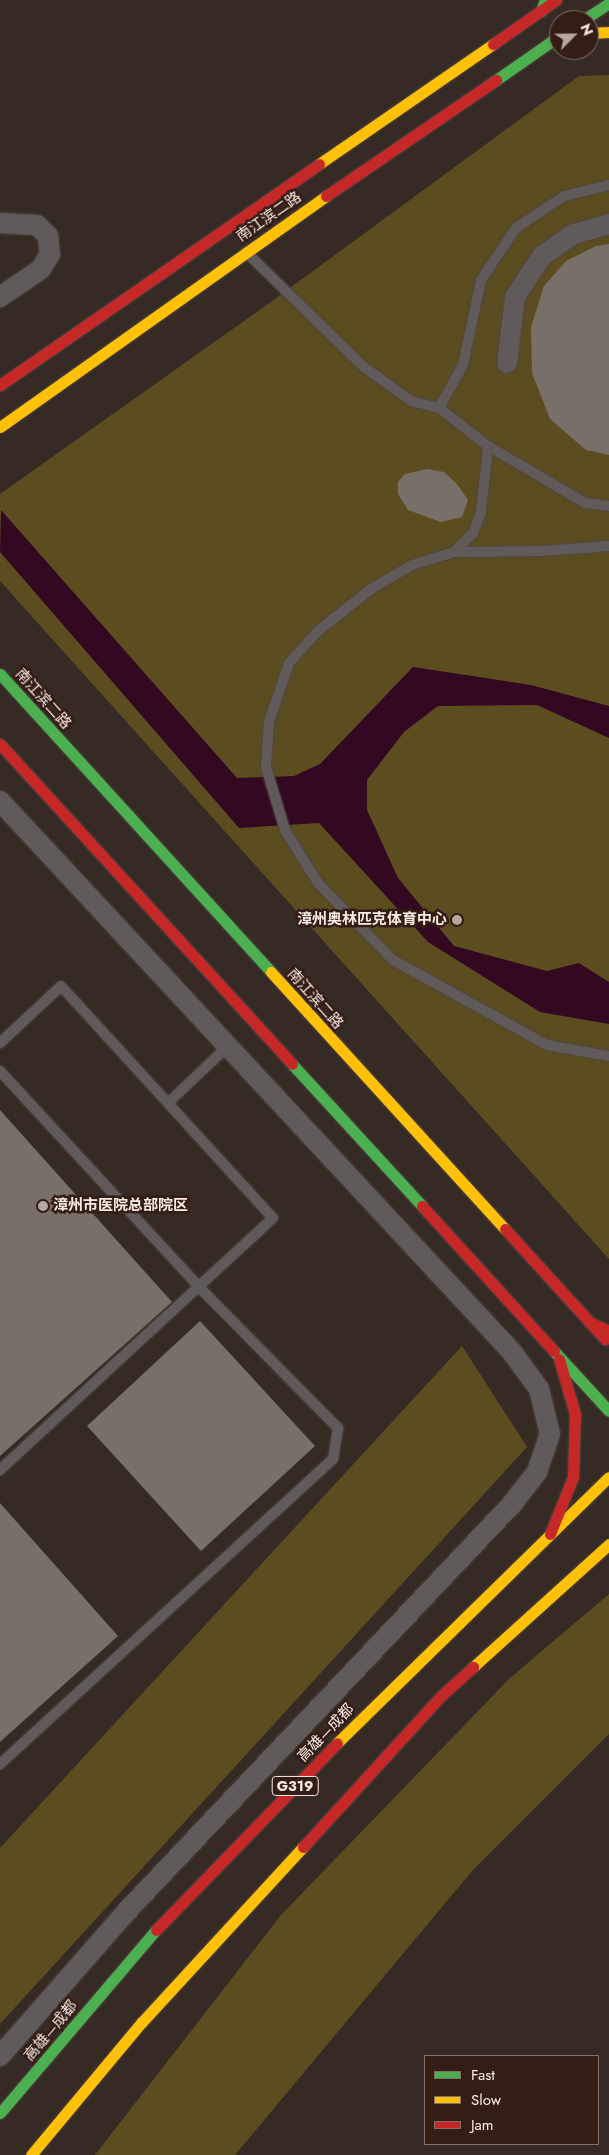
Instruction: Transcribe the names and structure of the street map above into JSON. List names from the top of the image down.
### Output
{
  "streets": {
    "main road": ["南江滨二路", "高雄—成都", "G319"]
  },
  "places": ["漳州奥林匹克体育中心", "漳州市医院总部院区"],
  "legend": ["Fast", "Slow", "Jam"],
  "north": "top right"
}
